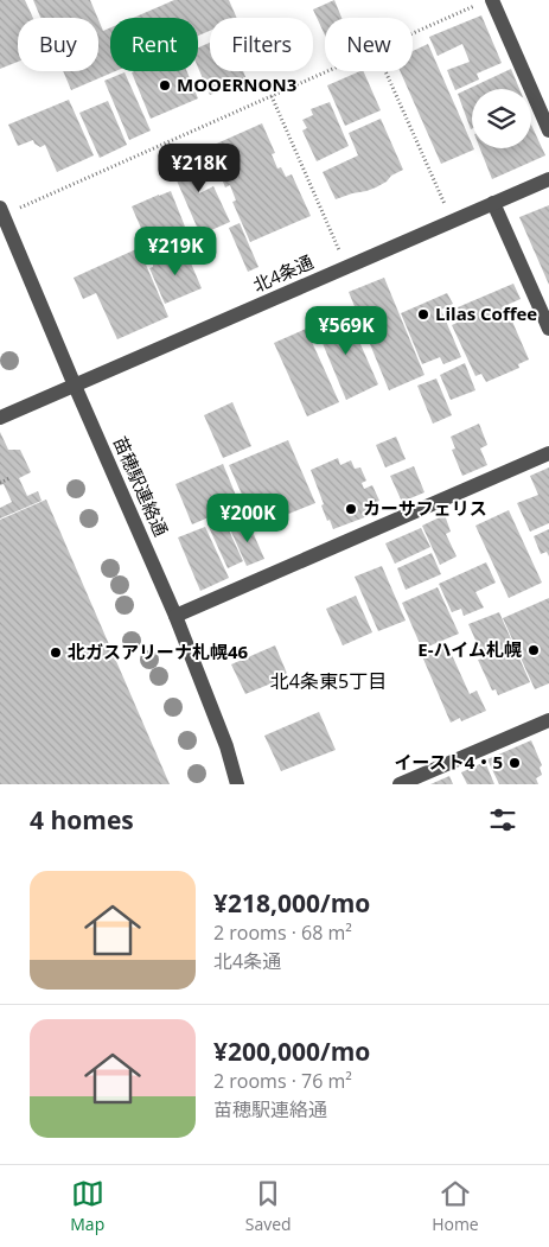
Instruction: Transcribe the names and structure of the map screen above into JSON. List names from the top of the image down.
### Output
{
  "streets": {
    "street": ["北4条通", "苗穂駅連絡通"]
  },
  "crossings": [
    ["北4条通", "苗穂駅連絡通"]
  ],
  "districts": ["北4条東5丁目"],
  "places": [
    "MOOERNON3",
    "Lilas Coffee",
    "カーサフェリス",
    "E-ハイム札幌",
    "北ガスアリーナ札幌46",
    "イースト4・5"
  ],
  "page": {
    "chip": [
      "Buy",
      "Rent",
      "Filters",
      "New"
    ],
    "price": [
      "¥218K",
      "¥219K",
      "¥569K",
      "¥200K"
    ],
    "heading": "4 homes",
    "list": [
      {
        "name": "¥218,000/mo",
        "note": "2 rooms · 68 m² · 北4条通"
      },
      {
        "name": "¥200,000/mo",
        "note": "2 rooms · 76 m² · 苗穂駅連絡通"
      }
    ],
    "tabs": ["Map", "Saved", "Home"]
  }
}
